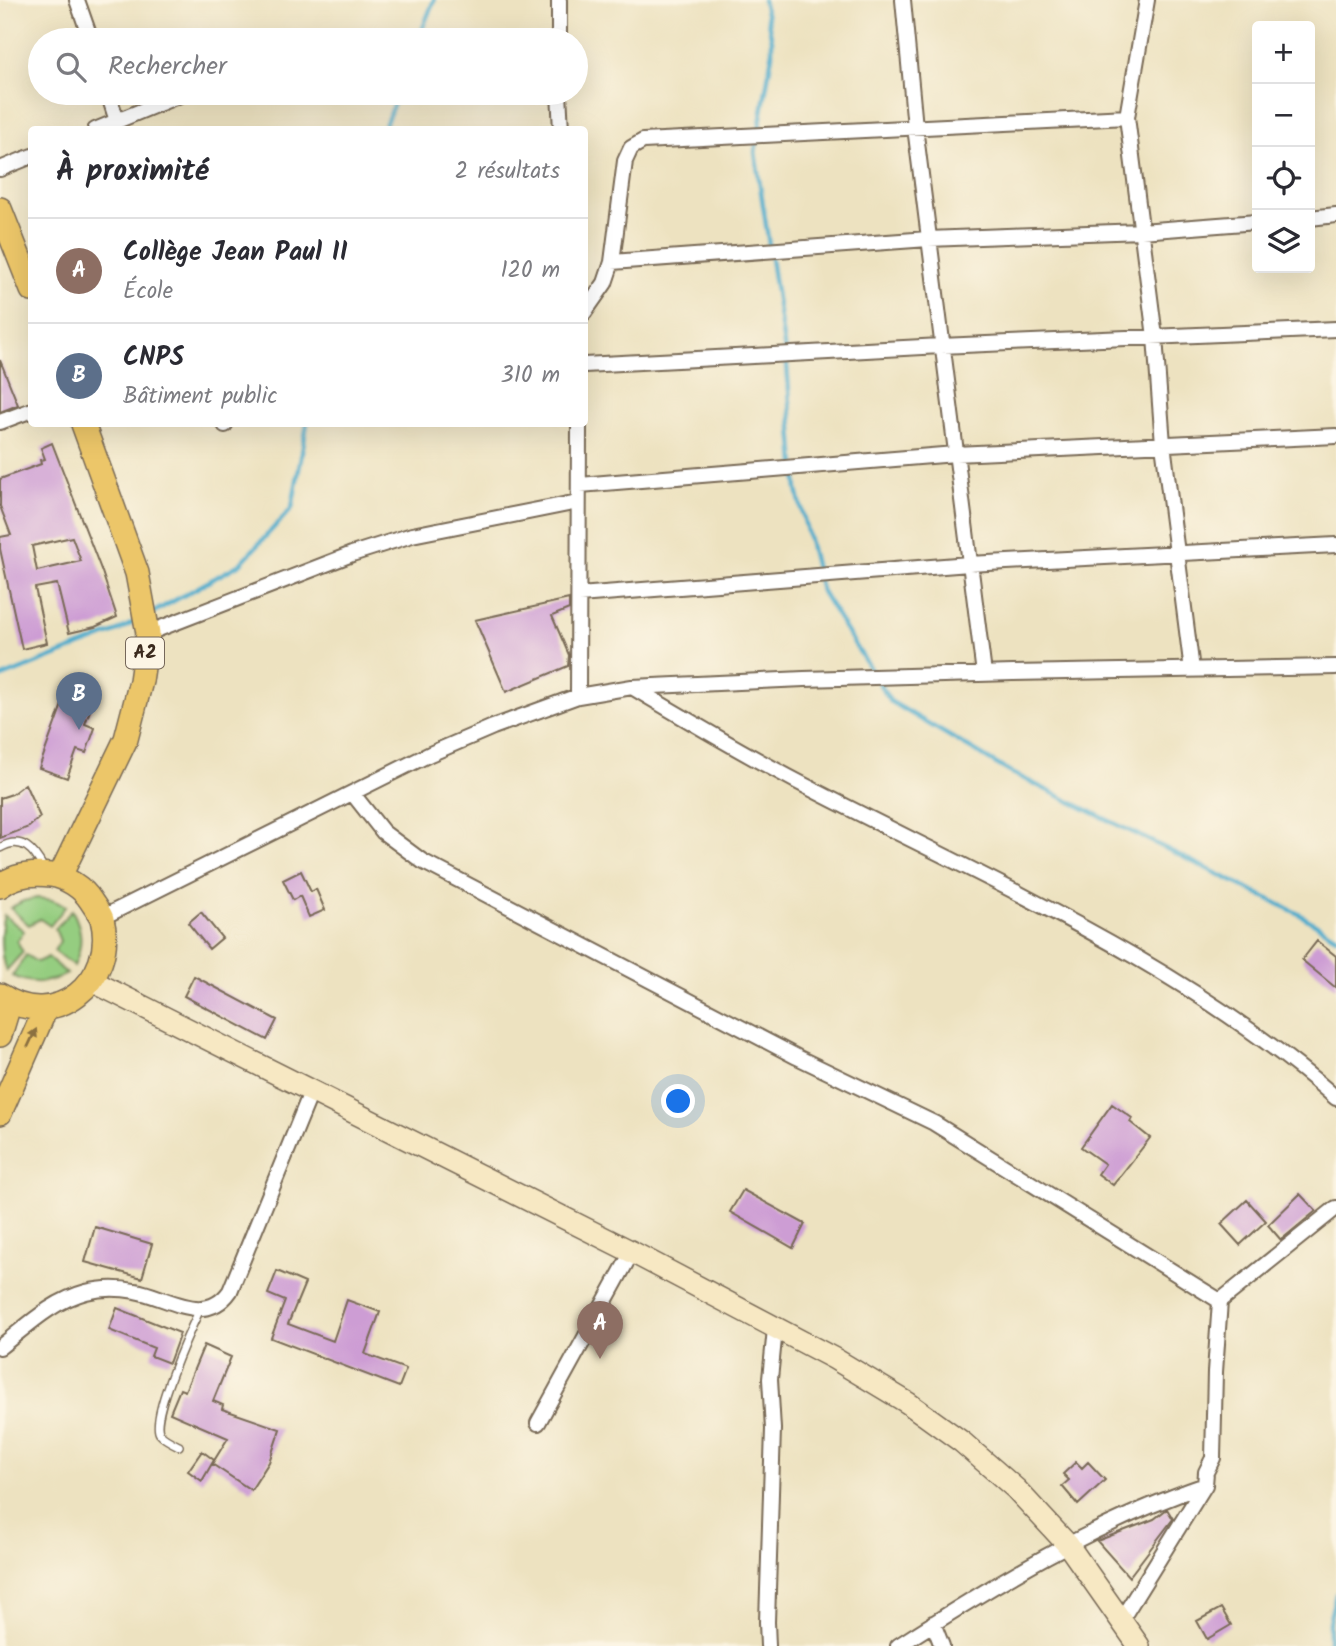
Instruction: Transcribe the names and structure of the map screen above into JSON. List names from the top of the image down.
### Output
{
  "streets": {
    "main road": ["A2"]
  },
  "page": {
    "map_buttons": ["+", "−"],
    "search": "Rechercher",
    "heading": ["À proximité", "2 résultats"],
    "list": [
      {
        "mark": "A",
        "name": "Collège Jean Paul II",
        "note": "École",
        "value": "120 m"
      },
      {
        "mark": "B",
        "name": "CNPS",
        "note": "Bâtiment public",
        "value": "310 m"
      }
    ],
    "pins": ["B", "A"]
  }
}
